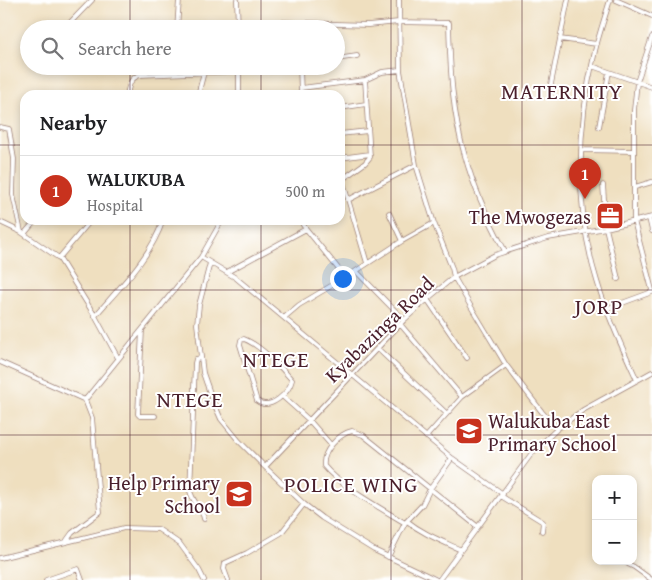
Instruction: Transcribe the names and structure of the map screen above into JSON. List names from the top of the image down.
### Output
{
  "streets": {
    "street": ["Kyabazinga Road"]
  },
  "districts": [
    "MATERNITY",
    "JORP",
    "NTEGE",
    "NTEGE",
    "POLICE WING"
  ],
  "places": {
    "office": ["The Mwogezas"],
    "school or university": ["Walukuba East Primary School", "Help Primary School"]
  },
  "page": {
    "search": "Search here",
    "heading": "Nearby",
    "list": [
      {
        "mark": "1",
        "name": "WALUKUBA",
        "note": "Hospital",
        "value": "500 m"
      }
    ],
    "pins": "1",
    "map_buttons": ["+", "−"]
  }
}
